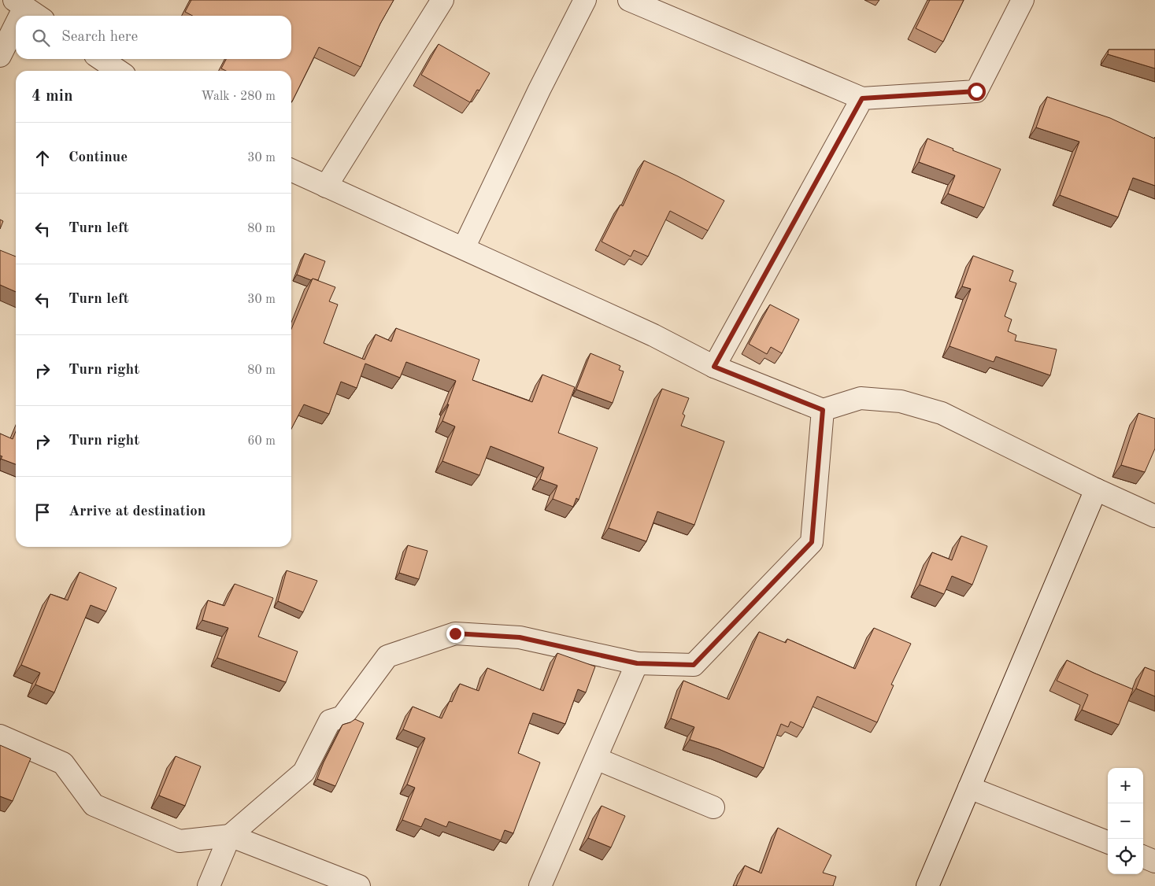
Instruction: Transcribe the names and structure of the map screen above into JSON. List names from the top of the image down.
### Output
{
  "page": {
    "search": "Search here",
    "heading": ["4 min", "Walk · 280 m"],
    "list": [
      ["Continue", "30 m"],
      ["Turn left", "80 m"],
      ["Turn left", "30 m"],
      ["Turn right", "80 m"],
      ["Turn right", "60 m"],
      "Arrive at destination"
    ],
    "map_buttons": ["+", "−"]
  }
}
